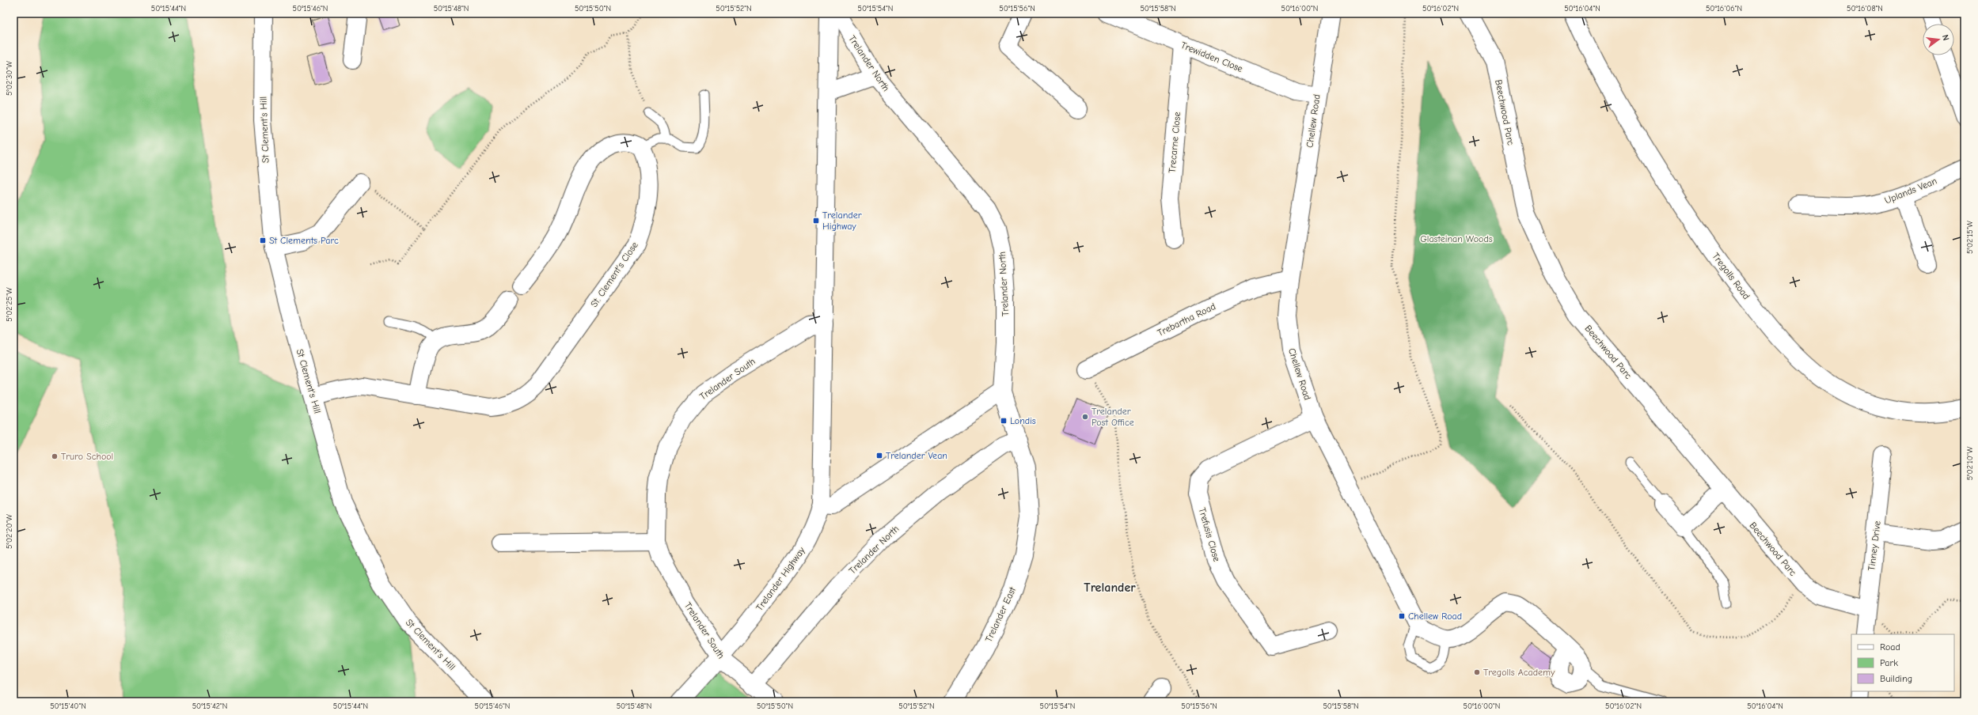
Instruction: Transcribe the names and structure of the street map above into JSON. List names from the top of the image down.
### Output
{
  "streets": {
    "main road": [
      "Trewidden Close",
      "Trelander North",
      "Beechwood Parc",
      "Chellew Road",
      "St Clement's Hill",
      "Trecarne Close",
      "Uplands Vean",
      "St. Clement's Close",
      "Tregolls Road",
      "Trebartha Road",
      "Trelander South",
      "Trefusis Close",
      "Tinney Drive",
      "Trelander Highway",
      "Trelander East"
    ]
  },
  "crossings": [
    ["Trewidden Close", "Chellew Road"],
    ["Trewidden Close", "Trecarne Close"],
    ["Trelander North", "Trelander South"],
    ["Trelander North", "Trelander East"],
    ["Beechwood Parc", "Tinney Drive"],
    ["Chellew Road", "Trebartha Road"],
    ["Chellew Road", "Trefusis Close"],
    ["St Clement's Hill", "St. Clement's Close"],
    ["Trelander South", "Trelander Highway"]
  ],
  "districts": ["Trelander"],
  "parks": ["Glasteinan Woods"],
  "places": {
    "transit": [
      "Trelander Highway",
      "St Clements Parc",
      "Londis",
      "Trelander Vean",
      "Chellew Road"
    ],
    "other": ["Trelander Post Office", "Truro School", "Tregolls Academy"]
  },
  "legend": ["Road", "Park", "Building"],
  "north": "right",
  "coordinates": [
    "50°15'44\"N",
    "50°15'46\"N",
    "50°15'48\"N",
    "50°15'50\"N",
    "50°15'52\"N",
    "50°15'54\"N",
    "50°15'56\"N",
    "50°15'58\"N",
    "50°16'00\"N",
    "50°16'02\"N",
    "50°16'04\"N",
    "50°16'06\"N",
    "50°16'08\"N",
    "5°02'30\"W",
    "5°02'15\"W",
    "5°02'25\"W",
    "5°02'10\"W",
    "5°02'20\"W",
    "50°15'40\"N",
    "50°15'42\"N"
  ]
}
